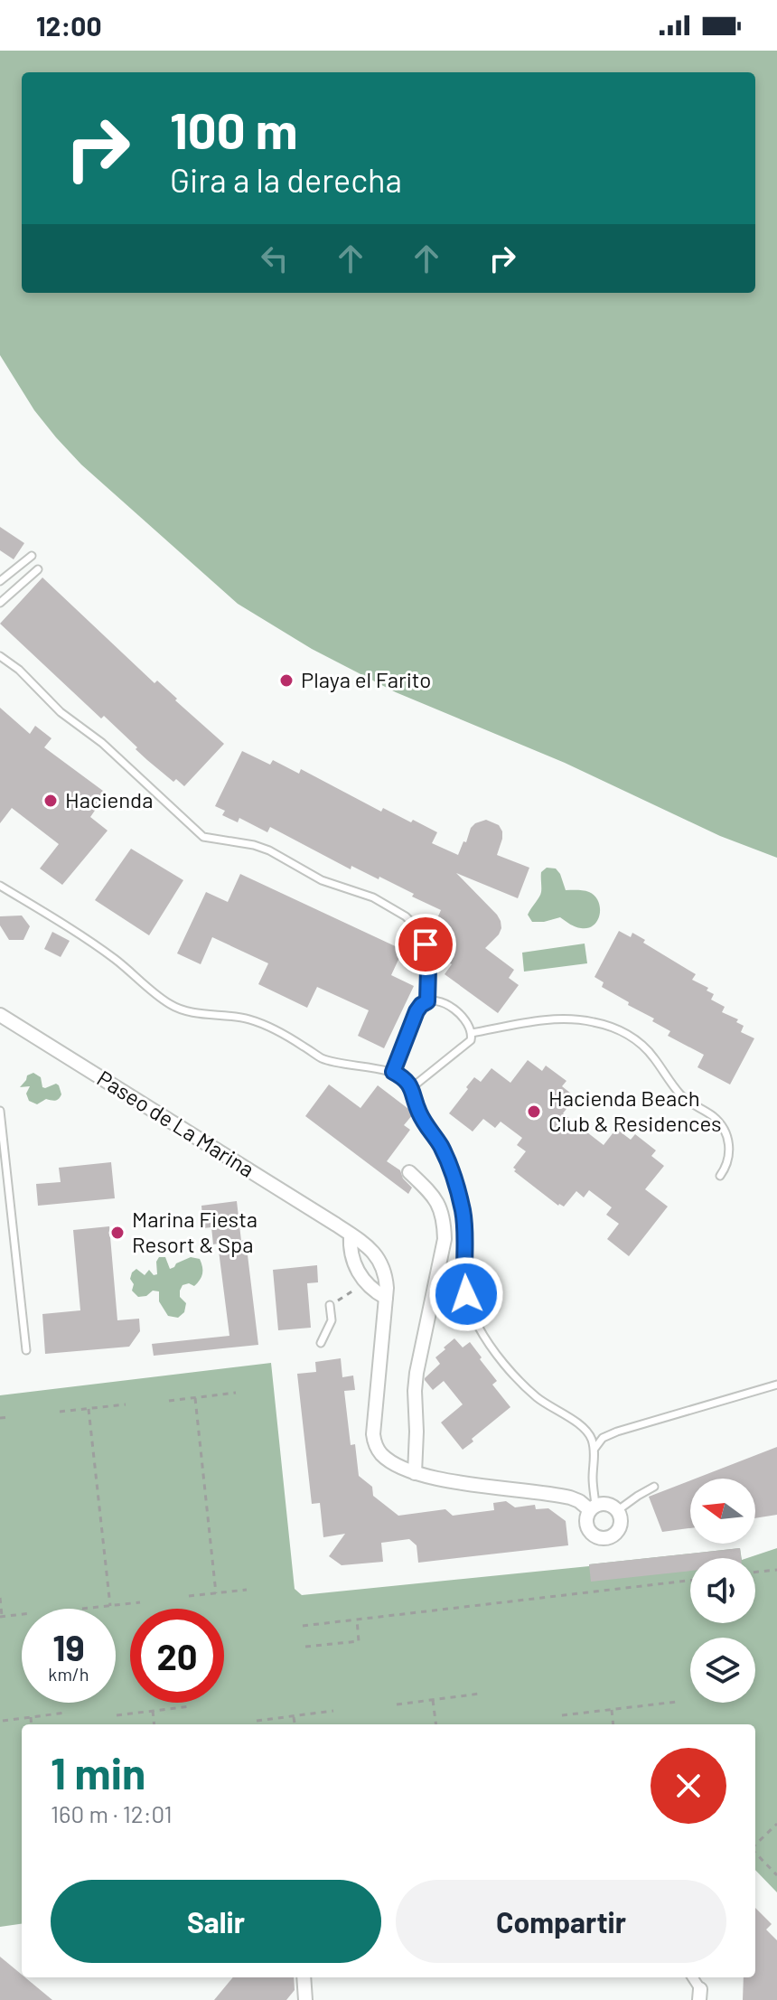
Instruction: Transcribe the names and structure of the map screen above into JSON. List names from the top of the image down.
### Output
{
  "streets": {
    "street": ["Paseo de La Marina"]
  },
  "places": [
    "Playa el Farito",
    "Hacienda",
    "Hacienda Beach Club & Residences",
    "Marina Fiesta Resort & Spa"
  ],
  "north": "left",
  "page": {
    "status": "12:00",
    "turn": ["100 m", "Gira a la derecha"],
    "speed": "19 km/h",
    "limit": "20",
    "heading": ["1 min", "160 m · 12:01"],
    "buttons": ["Salir", "Compartir"]
  }
}
